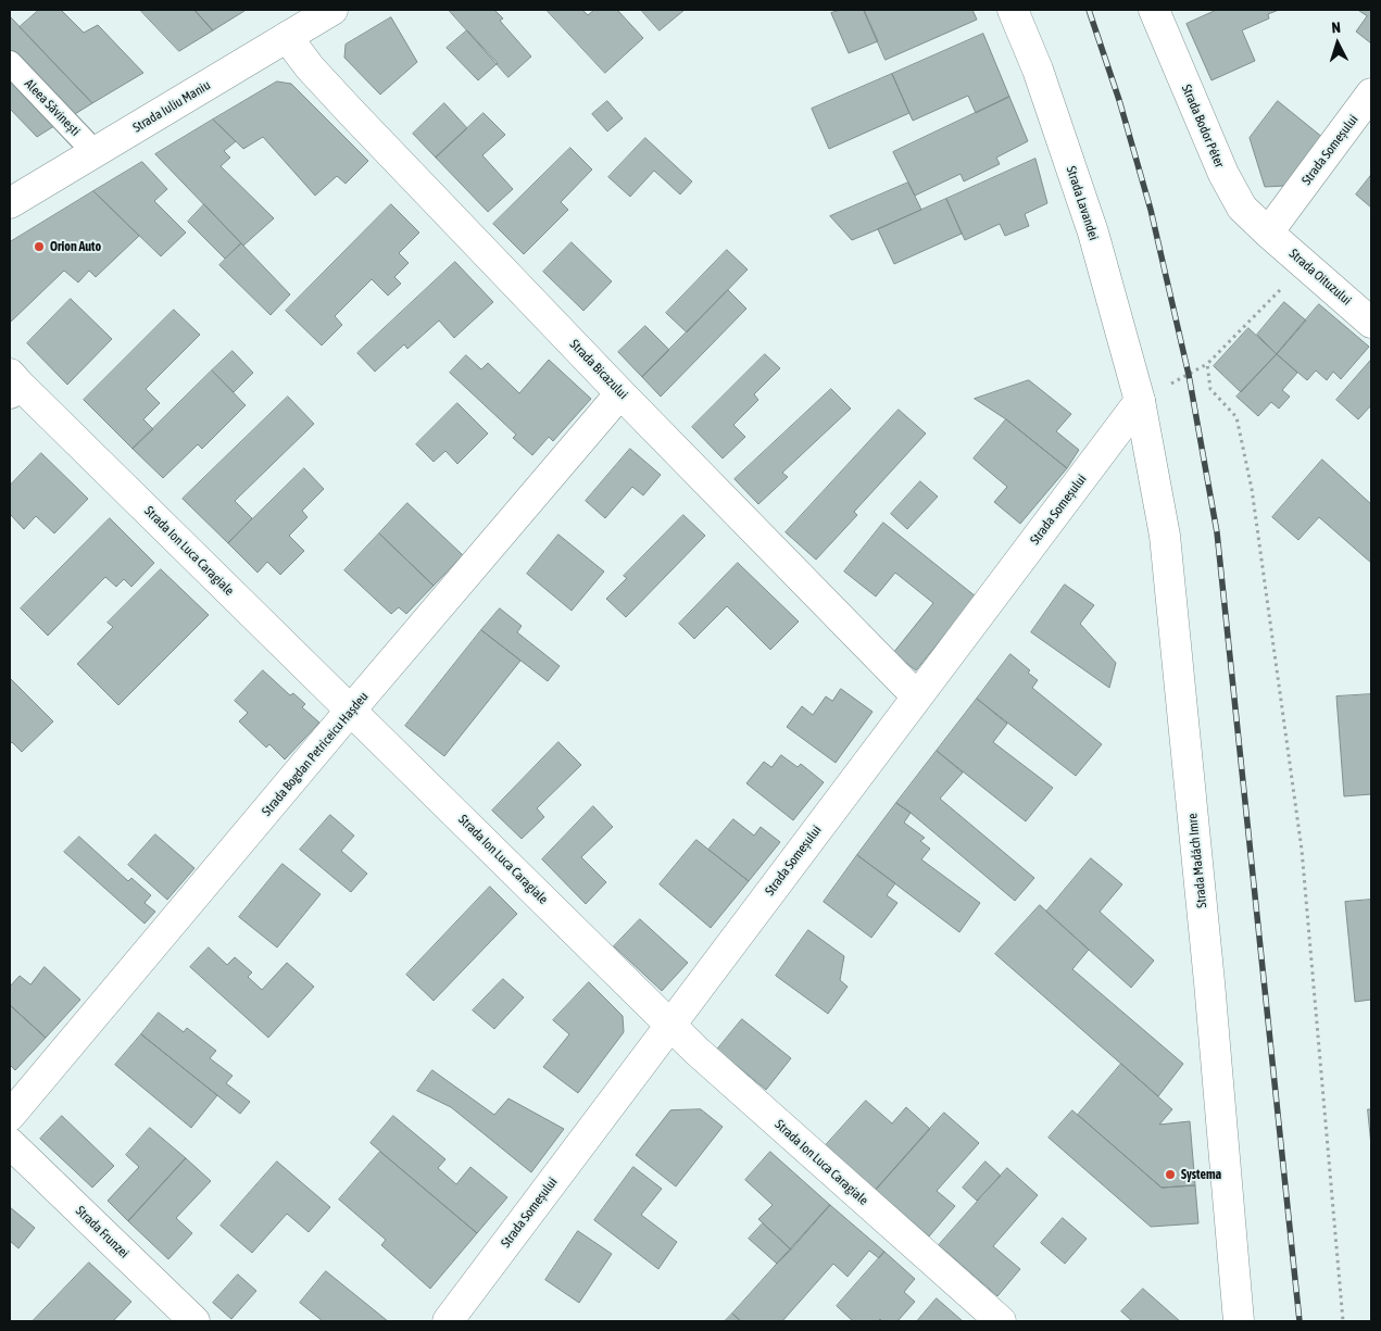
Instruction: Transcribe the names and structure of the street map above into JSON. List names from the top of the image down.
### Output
{
  "streets": {
    "street": [
      "Strada Iuliu Maniu",
      "Strada Bodor Péter",
      "Strada Someșului",
      "Strada Lavandei",
      "Strada Oituzului",
      "Strada Bicazului",
      "Strada Ion Luca Caragiale",
      "Strada Bogdan Petriceicu Hașdeu",
      "Strada Madách Imre",
      "Strada Frunzei"
    ],
    "lane": ["Aleea Săvinești"]
  },
  "crossings": [
    ["Strada Iuliu Maniu", "Aleea Săvinești"],
    ["Strada Iuliu Maniu", "Strada Bicazului"],
    ["Strada Bodor Péter", "Strada Someșului"],
    ["Strada Bodor Péter", "Strada Oituzului"],
    ["Strada Someșului", "Strada Lavandei"],
    ["Strada Someșului", "Strada Oituzului"],
    ["Strada Someșului", "Strada Bicazului"],
    ["Strada Someșului", "Strada Ion Luca Caragiale"],
    ["Strada Someșului", "Strada Madách Imre"],
    ["Strada Lavandei", "Strada Madách Imre"],
    ["Strada Bicazului", "Strada Bogdan Petriceicu Hașdeu"],
    ["Strada Ion Luca Caragiale", "Strada Bogdan Petriceicu Hașdeu"]
  ],
  "places": ["Orion Auto", "Systema"],
  "north": "top"
}
